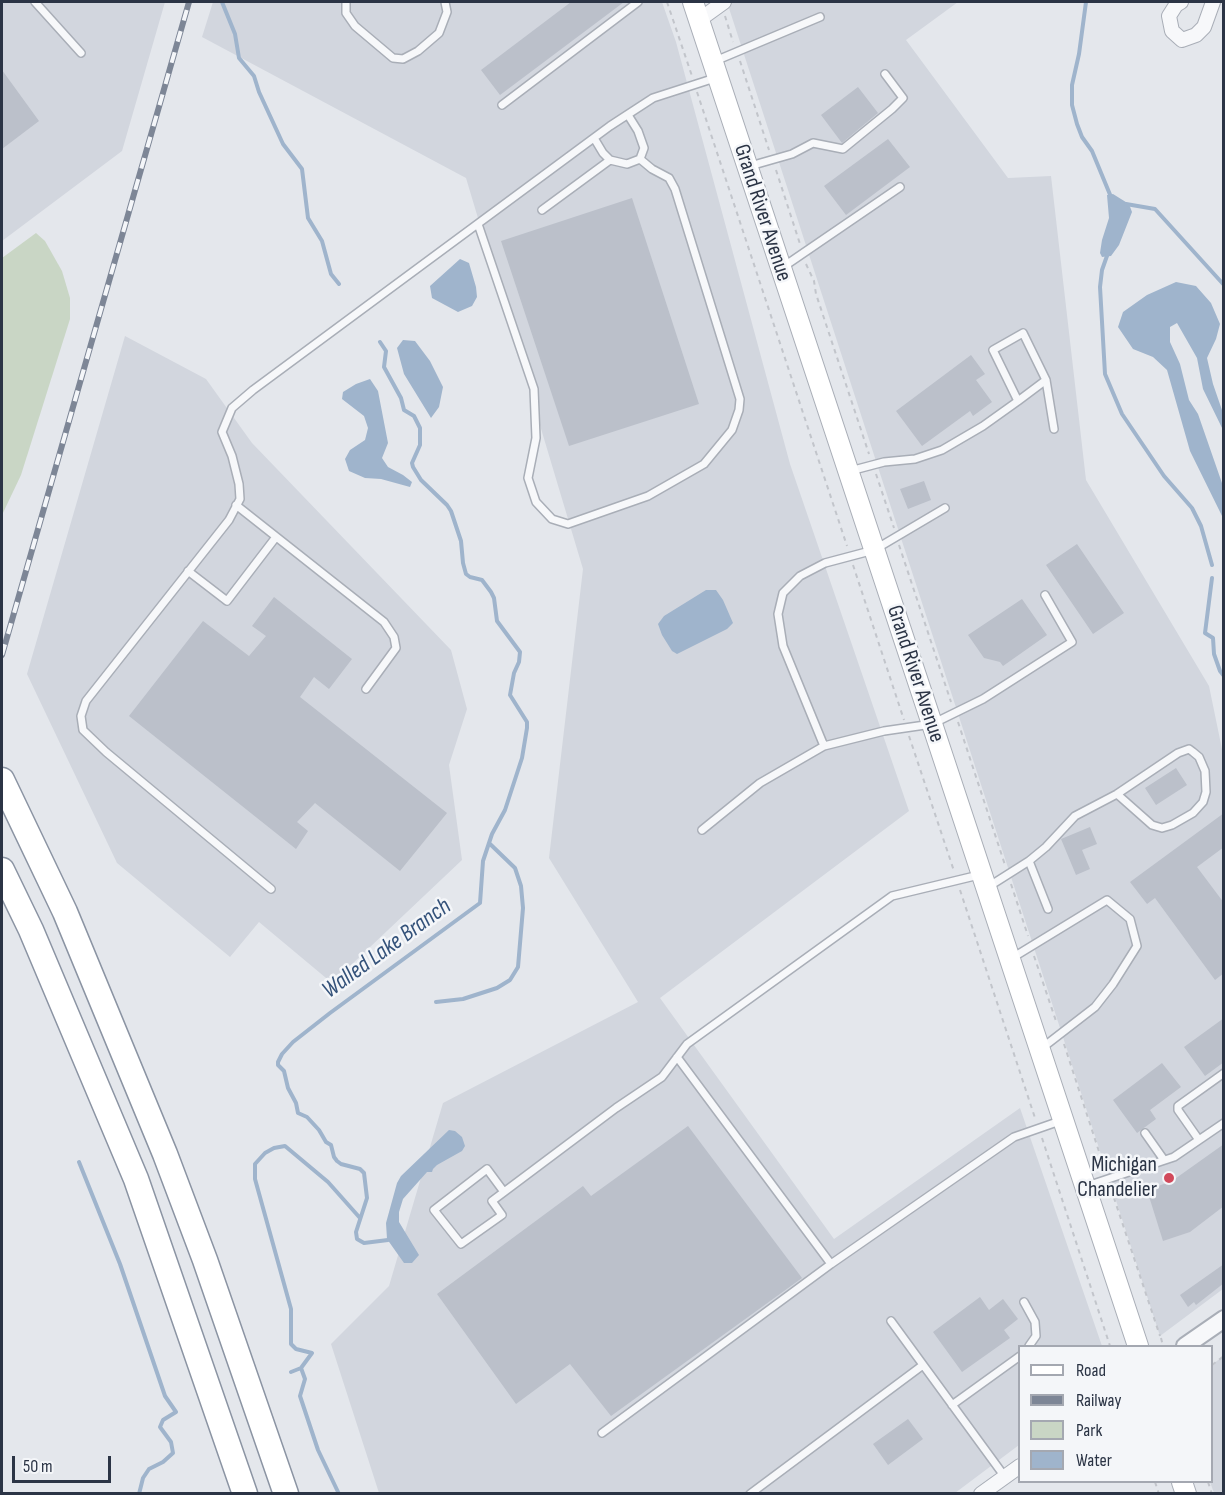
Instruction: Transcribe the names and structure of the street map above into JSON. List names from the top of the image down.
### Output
{
  "streets": {
    "main road": ["Grand River Avenue"]
  },
  "water": ["Walled Lake Branch"],
  "places": ["Michigan Chandelier"],
  "legend": [
    "Road",
    "Railway",
    "Park",
    "Water"
  ],
  "scale_bar": "50 m"
}
